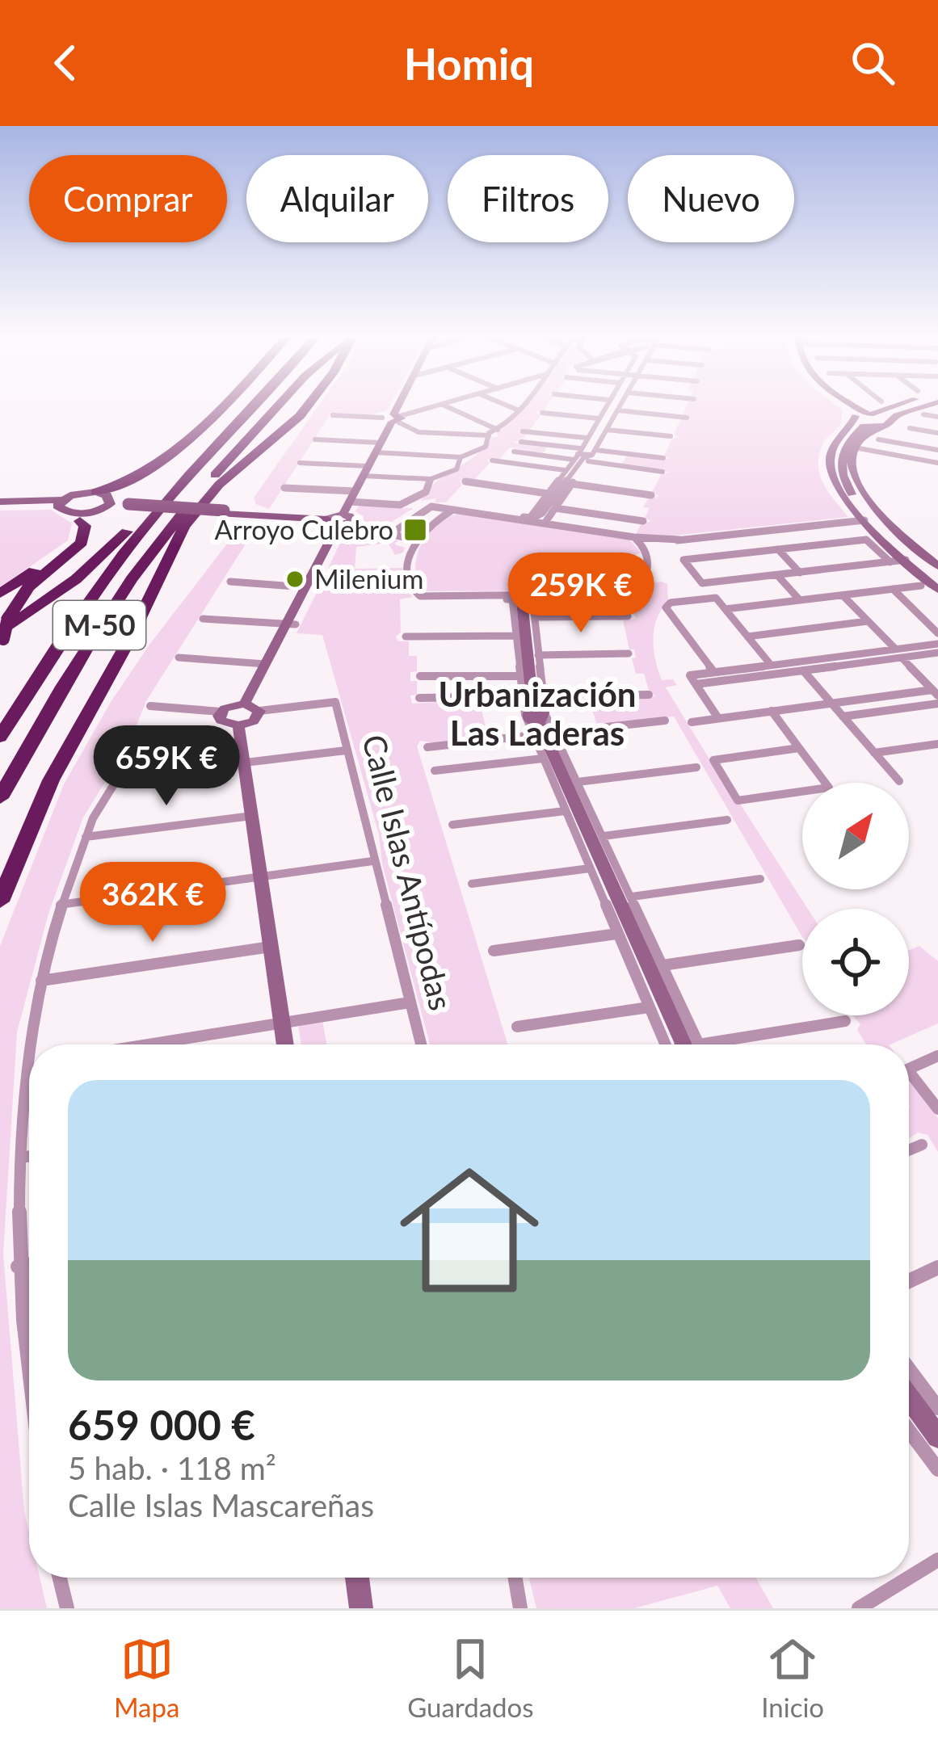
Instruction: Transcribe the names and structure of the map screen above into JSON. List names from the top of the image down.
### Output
{
  "streets": {
    "highway": ["M-50"],
    "street": ["Calle Islas Antípodas"]
  },
  "districts": ["Urbanización Las Laderas"],
  "places": {
    "transit": ["Arroyo Culebro"],
    "other": ["Milenium"]
  },
  "north": "top right",
  "page": {
    "header": "Homiq",
    "chip": [
      "Comprar",
      "Alquilar",
      "Filtros",
      "Nuevo"
    ],
    "price": ["259K €", "659K €", "362K €"],
    "list": [
      {
        "name": "659 000 €",
        "note": "5 hab. · 118 m² · Calle Islas Mascareñas"
      }
    ],
    "tabs": ["Mapa", "Guardados", "Inicio"]
  }
}
